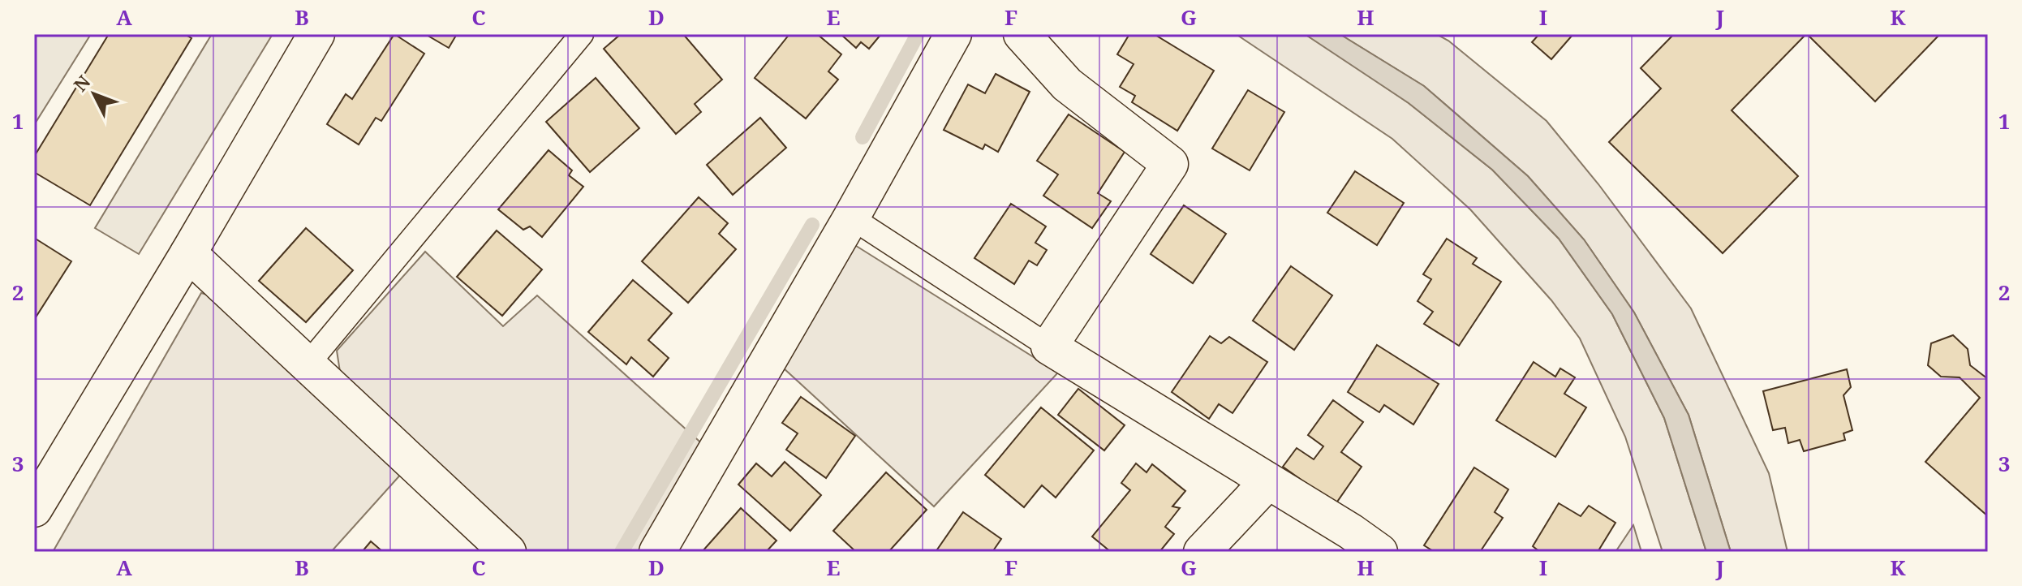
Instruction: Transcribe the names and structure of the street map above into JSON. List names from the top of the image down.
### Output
{
  "north": "top left",
  "grid": {
    "columns": [
      "A",
      "B",
      "C",
      "D",
      "E",
      "F",
      "G",
      "H",
      "I",
      "J",
      "K"
    ],
    "rows": ["1", "2", "3"]
  }
}
